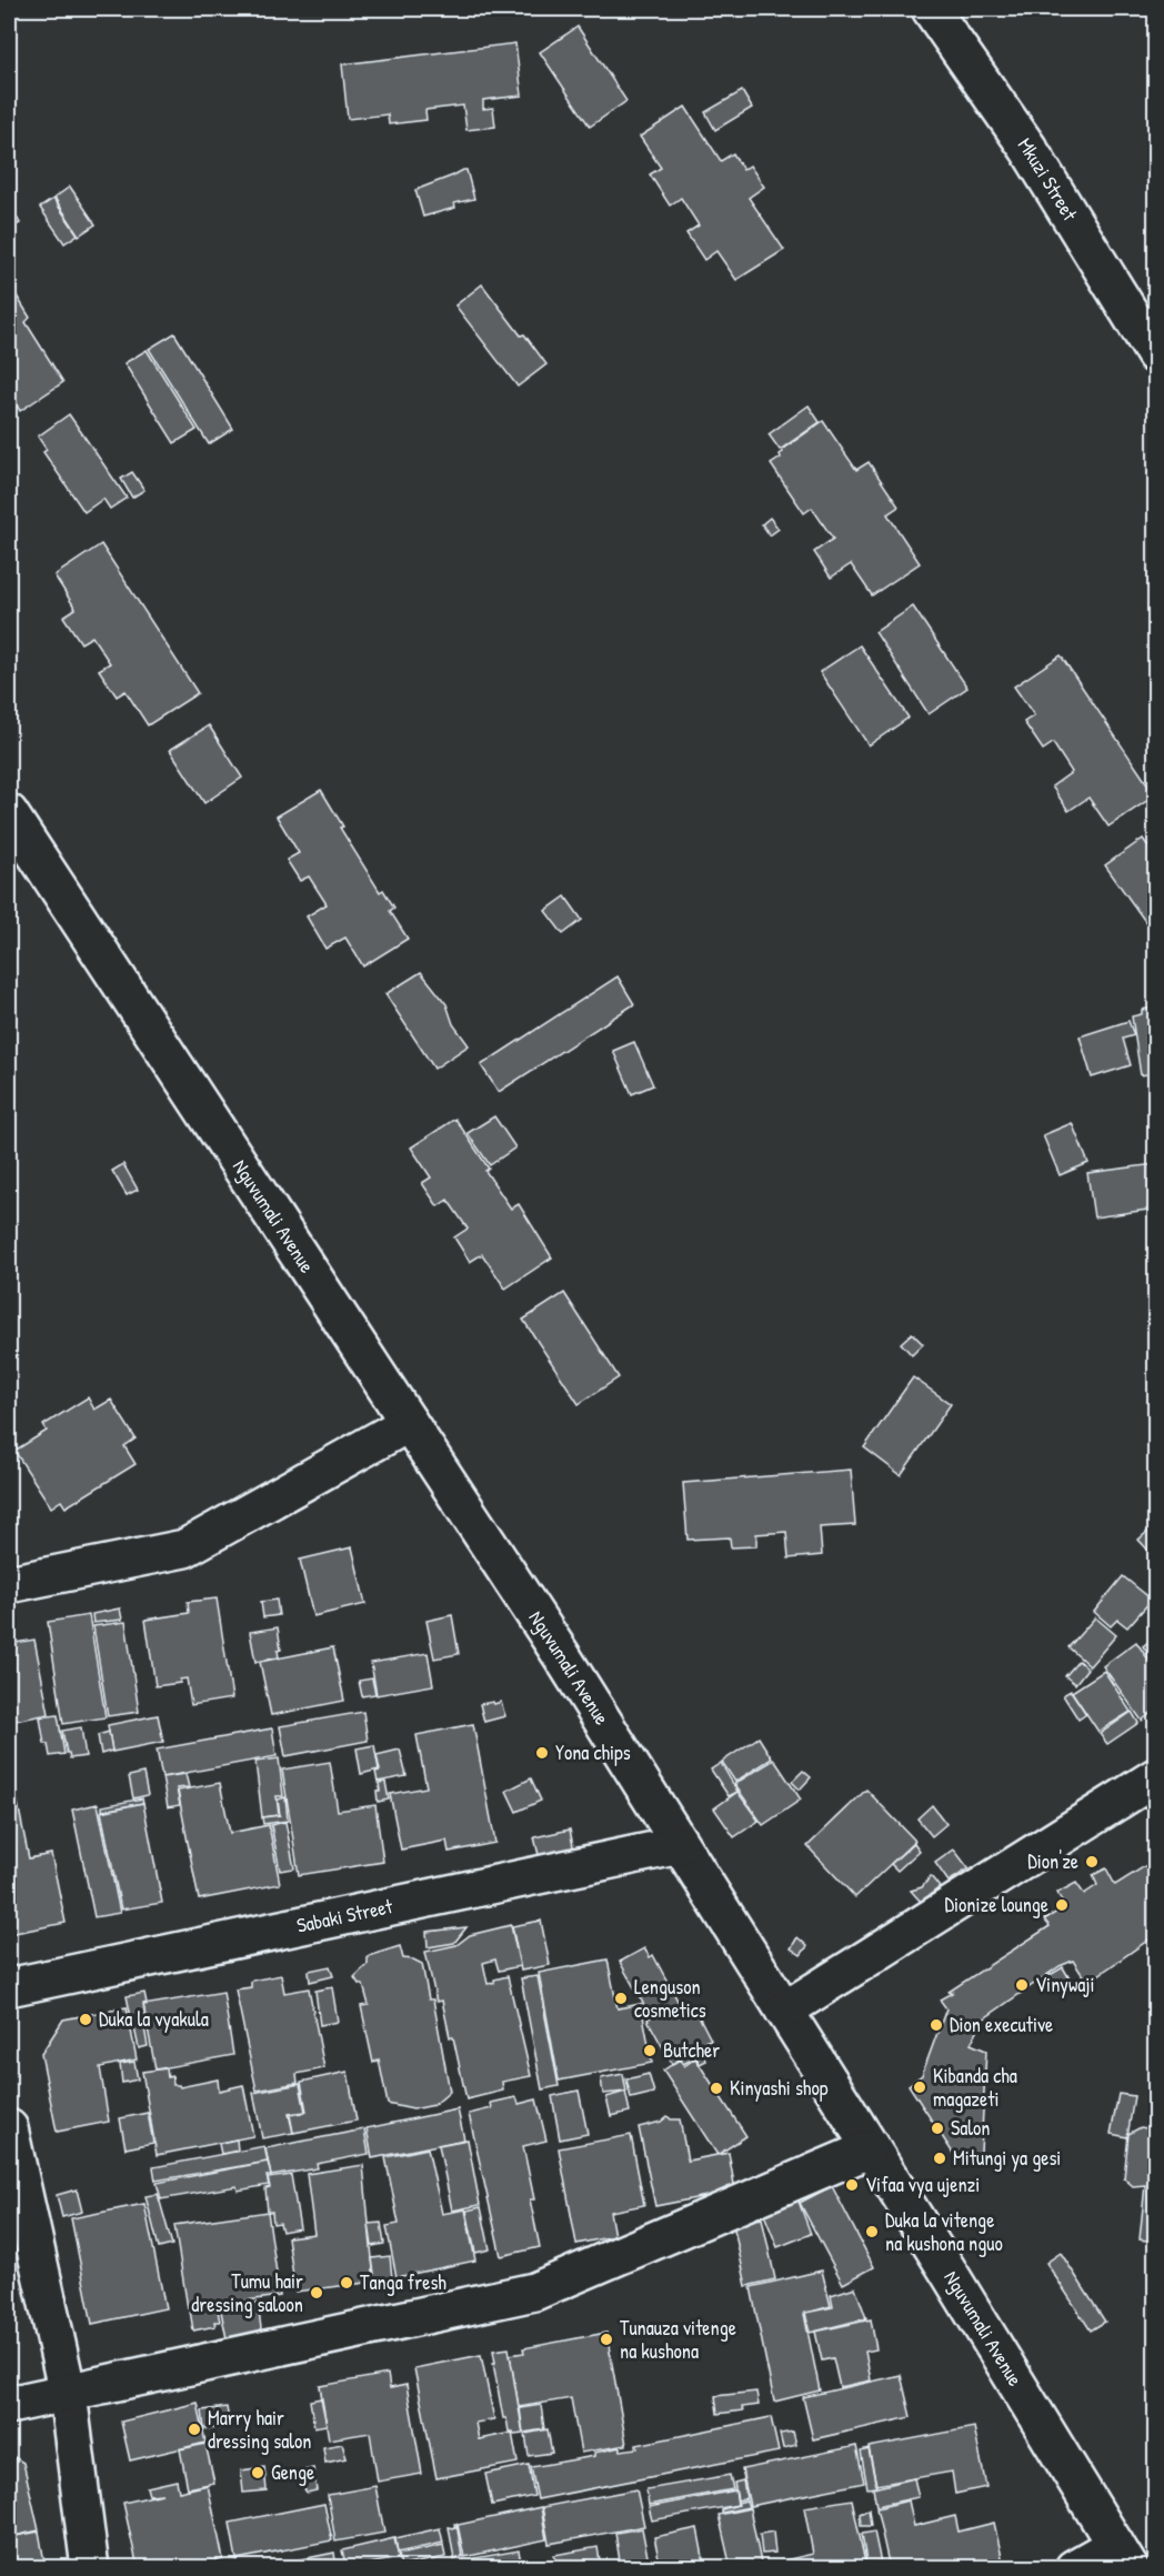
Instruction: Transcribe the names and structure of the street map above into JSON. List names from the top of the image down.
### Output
{
  "streets": {
    "street": ["Mkuzi Street", "Nguvumali Avenue", "Sabaki Street"]
  },
  "crossings": [
    ["Nguvumali Avenue", "Sabaki Street"]
  ],
  "places": [
    "Yona chips",
    "Dion'ze",
    "Dionize lounge",
    "Vinywaji",
    "Lenguson cosmetics",
    "Duka la vyakula",
    "Dion executive",
    "Butcher",
    "Kibanda cha magazeti",
    "Kinyashi shop",
    "Salon",
    "Mitungi ya gesi",
    "Vifaa vya ujenzi",
    "Duka la vitenge na kushona nguo",
    "Tanga fresh",
    "Tumu hair dressing saloon",
    "Tunauza vitenge na kushona",
    "Marry hair dressing salon",
    "Genge"
  ]
}
